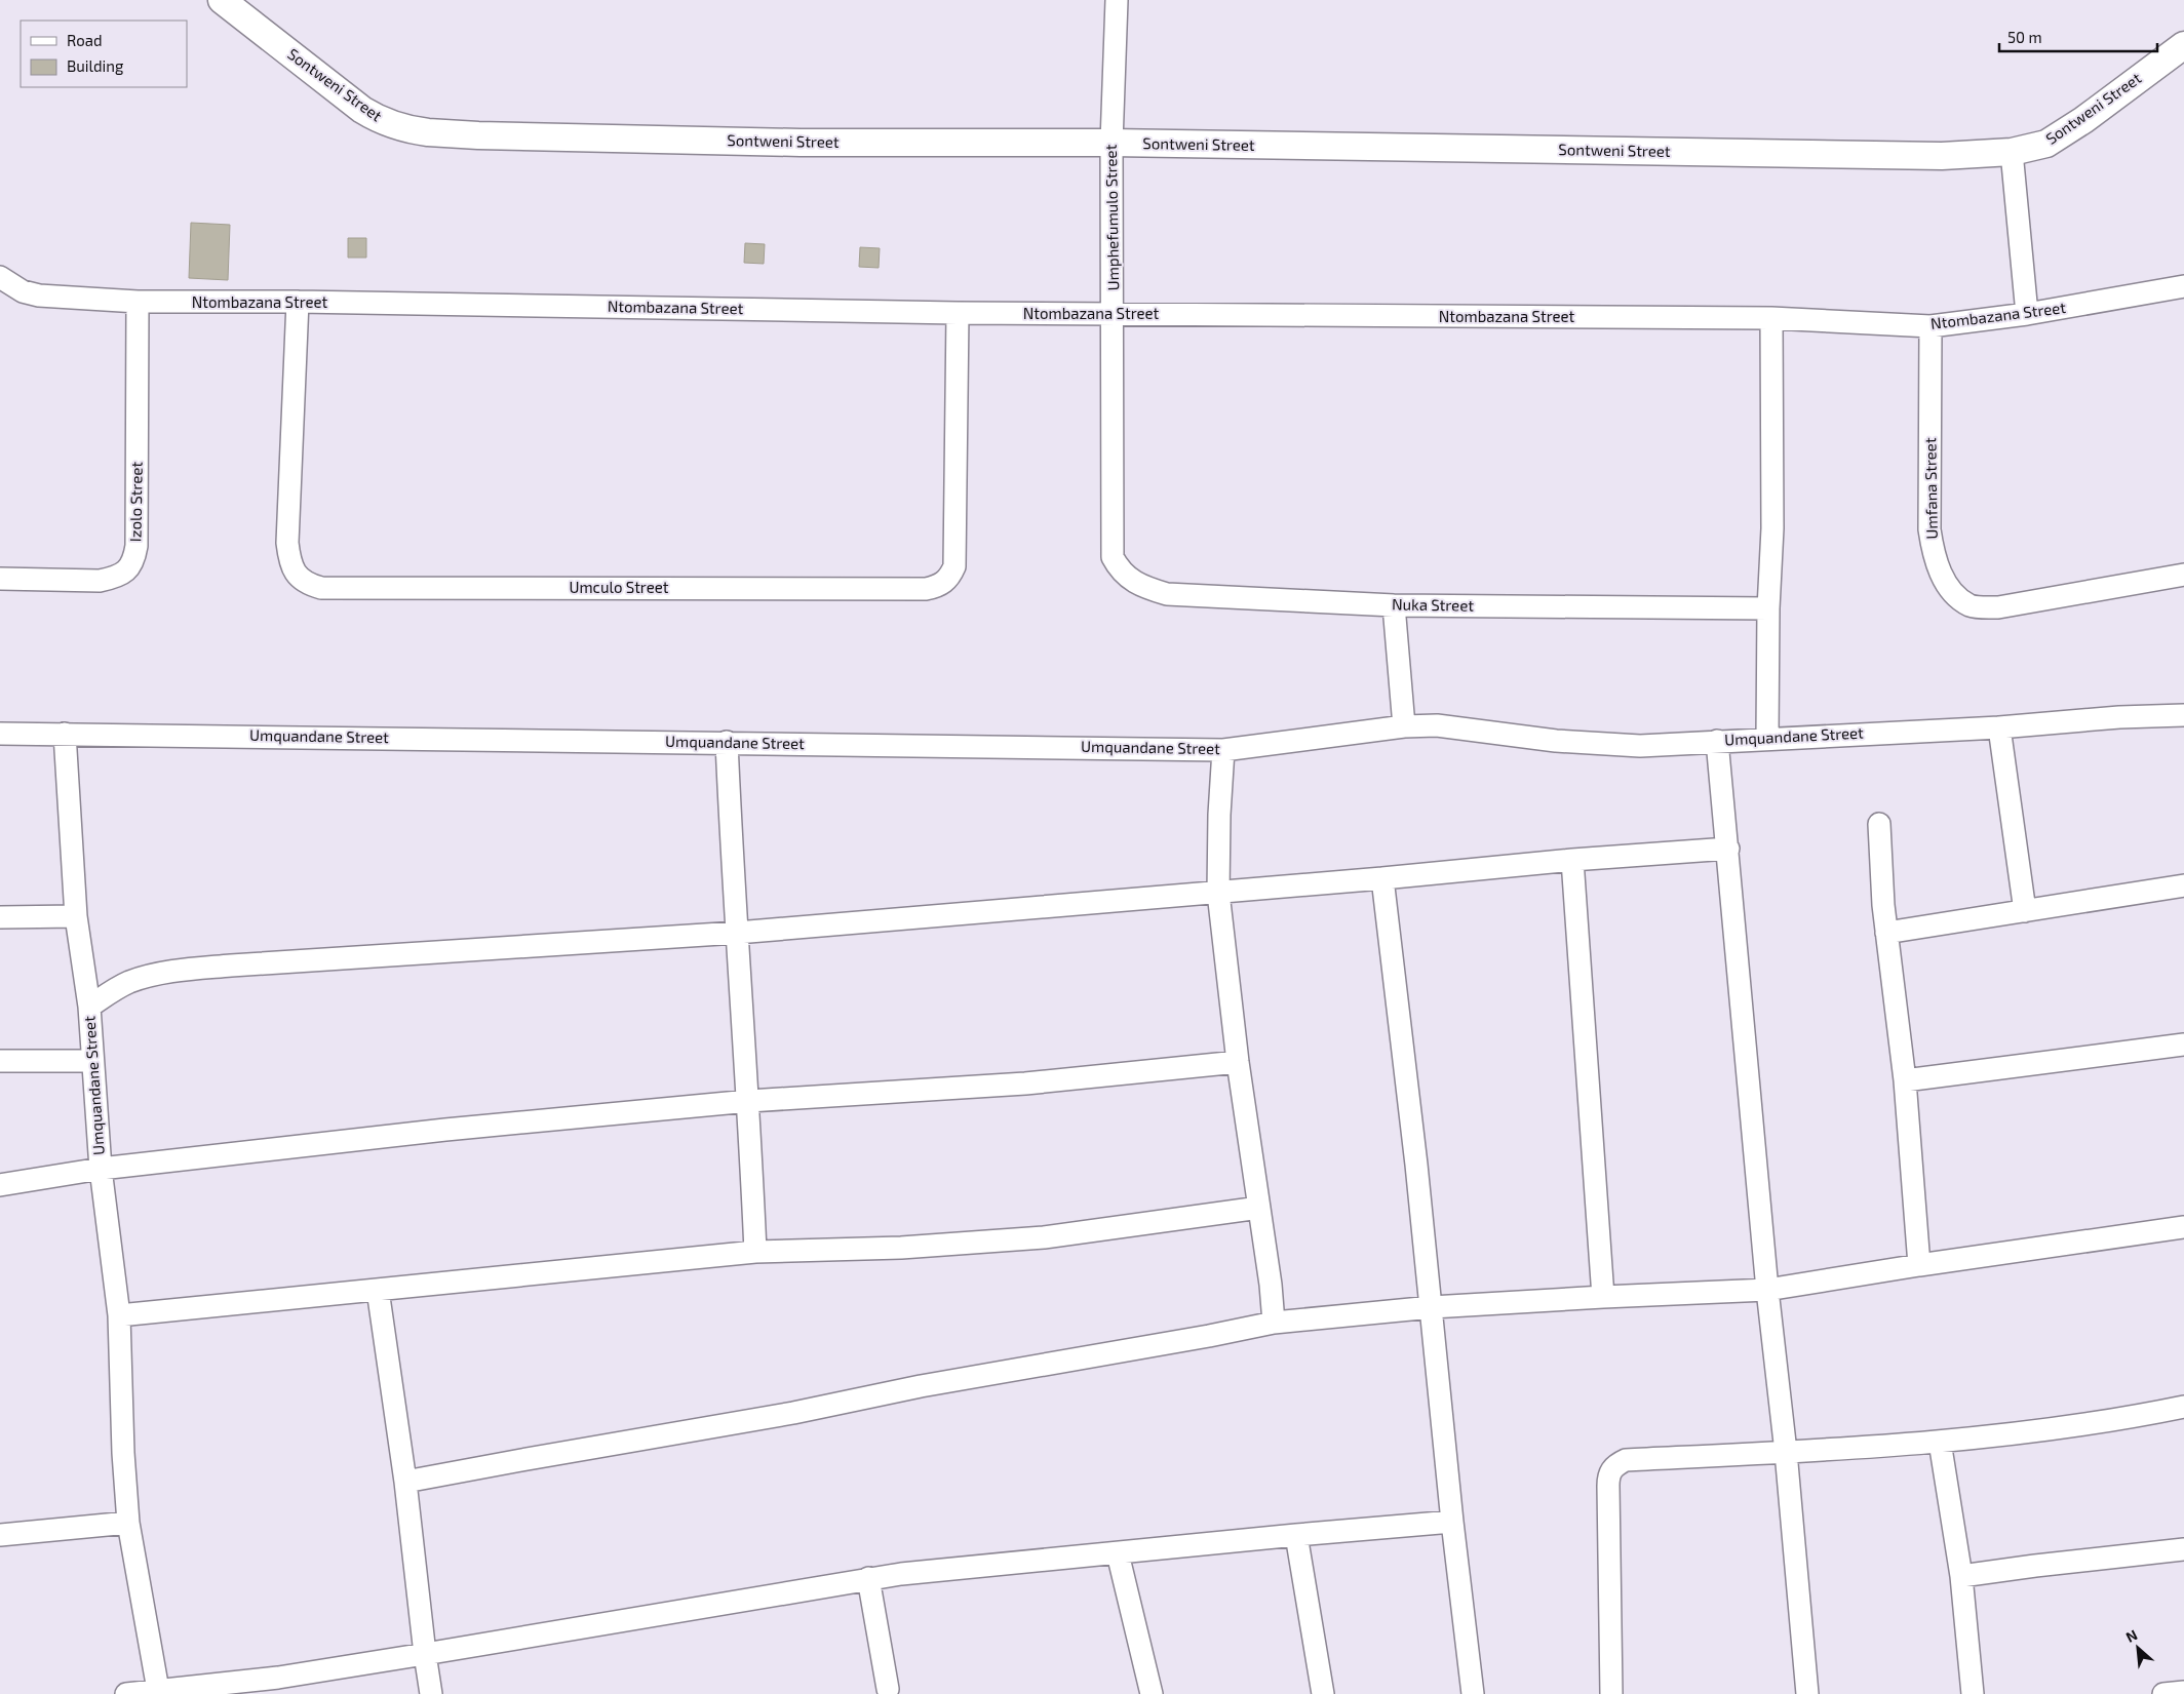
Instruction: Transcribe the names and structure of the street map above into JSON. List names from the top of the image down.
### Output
{
  "streets": {
    "street": [
      "Sontweni Street",
      "Umphefumulo Street",
      "Ntombazana Street",
      "Umfana Street",
      "Izolo Street",
      "Umculo Street",
      "Nuka Street",
      "Umquandane Street"
    ]
  },
  "crossings": [
    ["Sontweni Street", "Umphefumulo Street"],
    ["Umphefumulo Street", "Ntombazana Street"],
    ["Umphefumulo Street", "Nuka Street"],
    ["Ntombazana Street", "Umfana Street"],
    ["Ntombazana Street", "Izolo Street"],
    ["Ntombazana Street", "Umculo Street"]
  ],
  "legend": ["Road", "Building"],
  "scale_bar": "50 m",
  "north": "top left"
}
